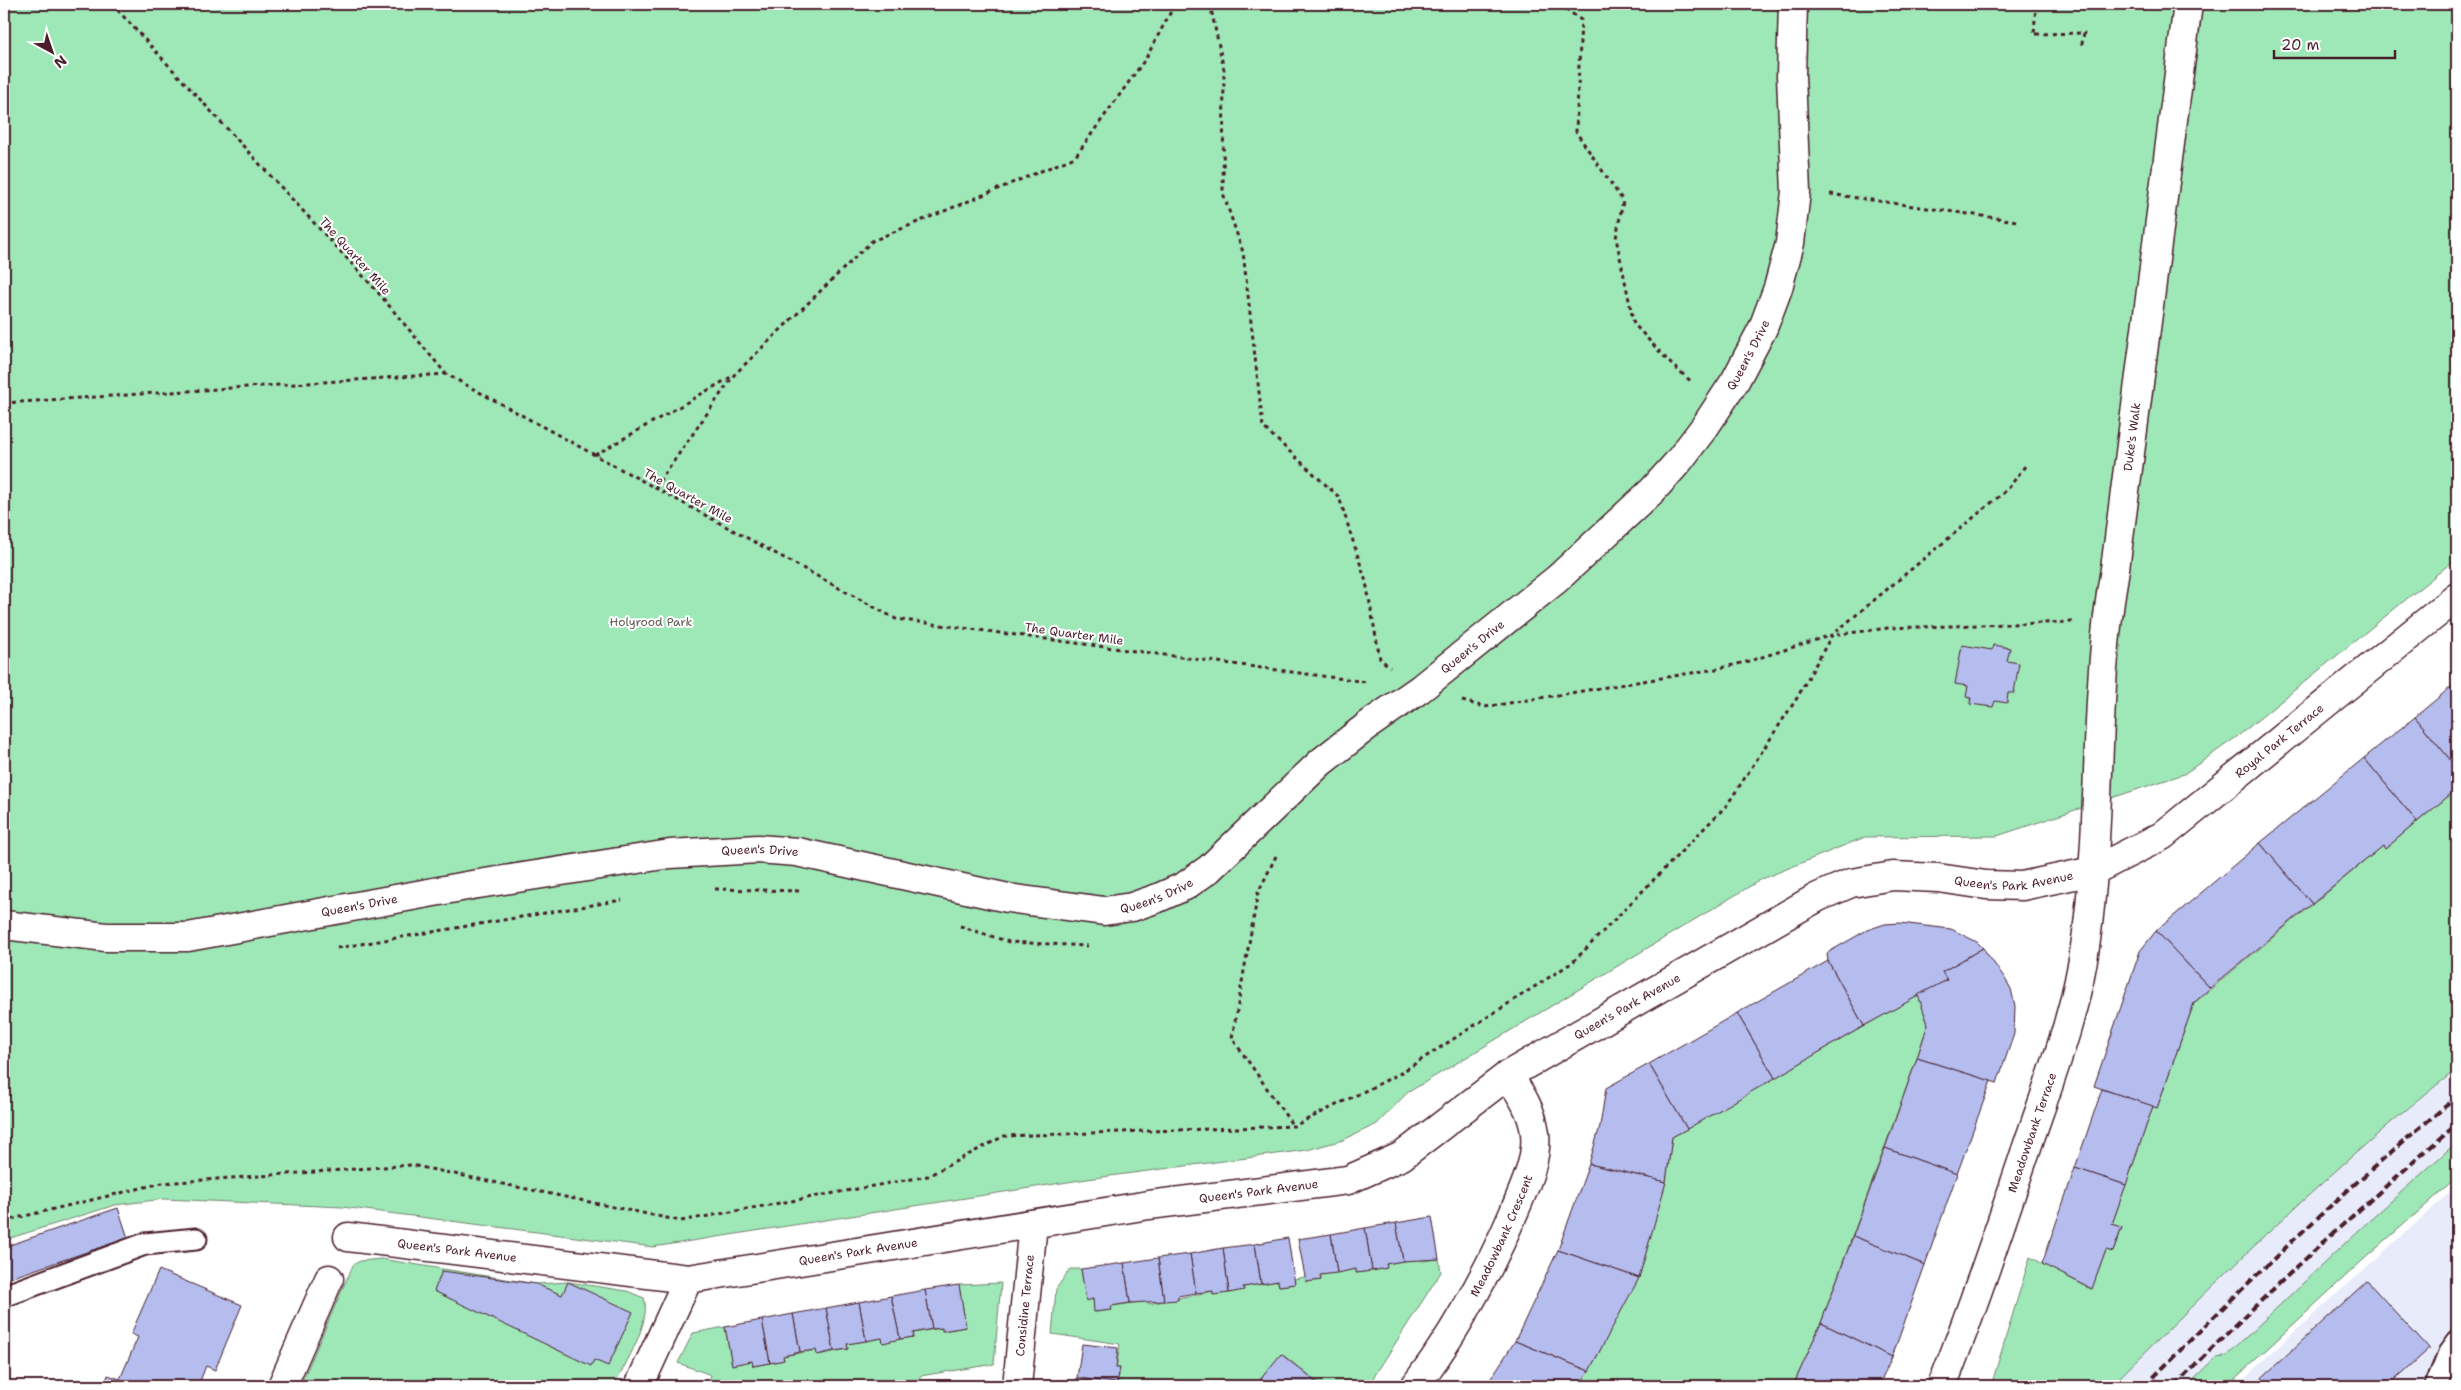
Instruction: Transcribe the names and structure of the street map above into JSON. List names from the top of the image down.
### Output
{
  "streets": {
    "street": [
      "Queen's Drive",
      "Duke's Walk",
      "Royal Park Terrace",
      "Queen's Park Avenue",
      "Meadowbank Terrace",
      "Meadowbank Crescent",
      "Considine Terrace"
    ],
    "path": ["The Quarter Mile"]
  },
  "crossings": [
    ["The Quarter Mile", "Queen's Drive"],
    ["Duke's Walk", "Royal Park Terrace"],
    ["Duke's Walk", "Queen's Park Avenue"],
    ["Duke's Walk", "Meadowbank Terrace"],
    ["Royal Park Terrace", "Queen's Park Avenue"],
    ["Royal Park Terrace", "Meadowbank Terrace"],
    ["Queen's Park Avenue", "Meadowbank Terrace"],
    ["Queen's Park Avenue", "Meadowbank Crescent"],
    ["Queen's Park Avenue", "Considine Terrace"]
  ],
  "parks": ["Holyrood Park"],
  "scale_bar": "20 m",
  "north": "bottom right"
}
